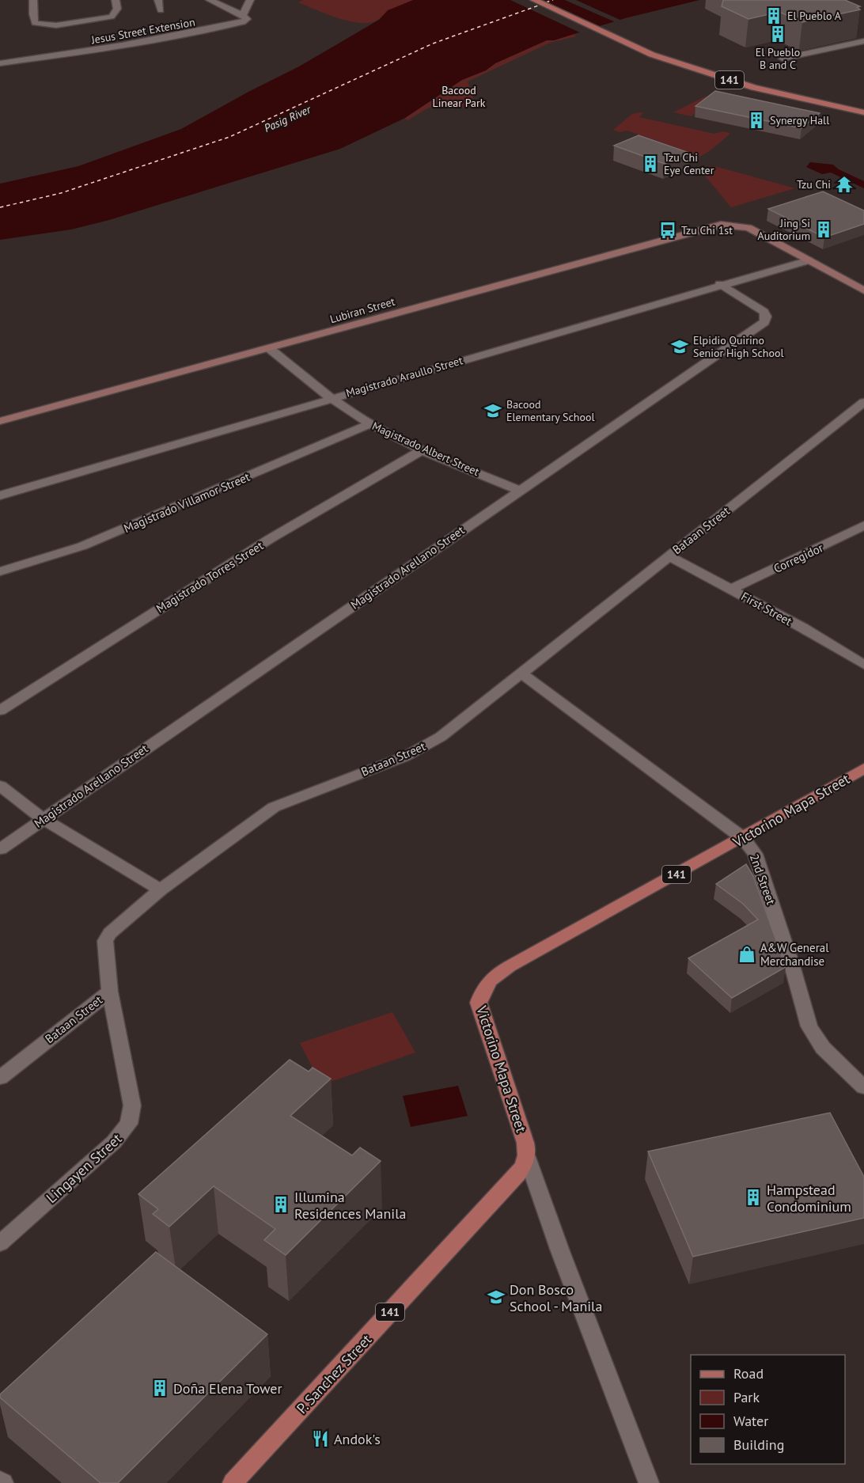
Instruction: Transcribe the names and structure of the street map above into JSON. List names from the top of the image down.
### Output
{
  "streets": {
    "main road": [
      "141",
      "Lubiran Street",
      "Victorino Mapa Street",
      "P. Sanchez Street"
    ],
    "street": [
      "Jesus Street Extension",
      "Magistrado Araullo Street",
      "Magistrado Albert Street",
      "Magistrado Villamor Street",
      "Bataan Street",
      "Corregidor",
      "Magistrado Arellano Street",
      "Magistrado Torres Street",
      "First Street",
      "2nd Street",
      "Lingayen Street"
    ]
  },
  "crossings": [
    ["Lubiran Street", "Magistrado Araullo Street"],
    ["Lubiran Street", "Magistrado Albert Street"],
    ["Magistrado Araullo Street", "Magistrado Albert Street"],
    ["Magistrado Araullo Street", "Magistrado Arellano Street"],
    ["Magistrado Albert Street", "Magistrado Villamor Street"],
    ["Magistrado Albert Street", "Magistrado Arellano Street"],
    ["Magistrado Albert Street", "Magistrado Torres Street"],
    ["Bataan Street", "First Street"],
    ["Bataan Street", "2nd Street"],
    ["Bataan Street", "Lingayen Street"],
    ["Corregidor", "First Street"],
    ["Victorino Mapa Street", "2nd Street"],
    ["Victorino Mapa Street", "P. Sanchez Street"]
  ],
  "water": ["Pasig River"],
  "parks": ["Bacood Linear Park"],
  "places": {
    "building": [
      "El Pueblo A",
      "El Pueblo B and C",
      "Synergy Hall",
      "Tzu Chi Eye Center",
      "Jing Si Auditorium",
      "Hampstead Condominium",
      "Illumina Residences Manila",
      "Doña Elena Tower"
    ],
    "temple": ["Tzu Chi"],
    "bus stop": ["Tzu Chi 1st"],
    "school or university": ["Elpidio Quirino Senior High School", "Bacood Elementary School", "Don Bosco School - Manila"],
    "shop": ["A&W General Merchandise"],
    "restaurant": ["Andok's"]
  },
  "legend": [
    "Road",
    "Park",
    "Water",
    "Building"
  ]
}
